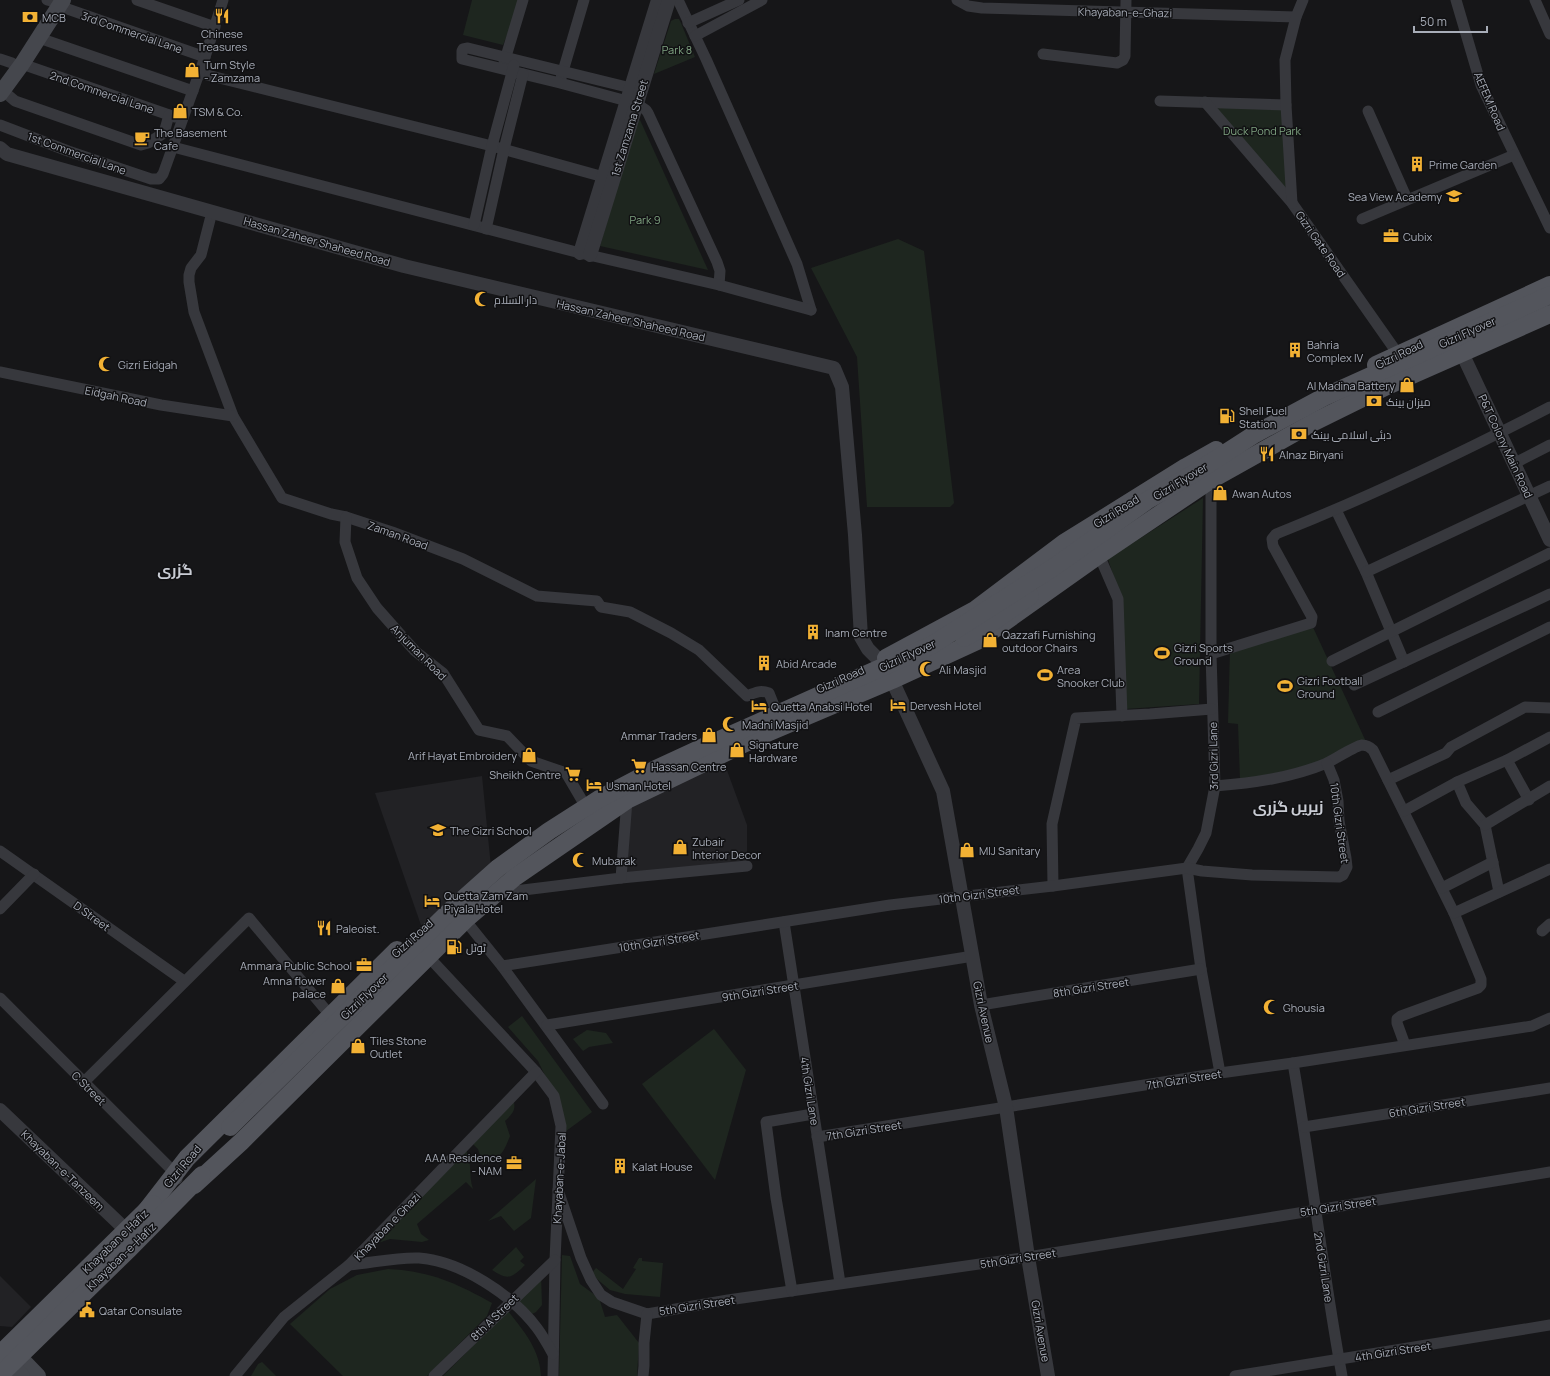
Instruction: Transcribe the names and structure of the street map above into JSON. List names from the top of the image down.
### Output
{
  "streets": {
    "main road": [
      "Gizri Flyover",
      "Gizri Road",
      "Khayaban e Hafiz",
      "Khayaban-e-Hafiz"
    ],
    "street": [
      "Khayaban-e-Ghazi",
      "3rd Commercial Lane",
      "2nd Commercial Lane",
      "AEFEM Road",
      "1st Zamzama Street",
      "1st Commercial Lane",
      "Hassan Zaheer Shaheed Road",
      "Gizri Gate Road",
      "Eidgah Road",
      "P&T Colony Main Road",
      "Zaman Road",
      "Anjuman Road",
      "3rd Gizri Lane",
      "10th Gizri Street",
      "D Street",
      "8th Gizri Street",
      "9th Gizri Street",
      "Gizri Avenue",
      "7th Gizri Street",
      "C Street",
      "4th Gizri Lane",
      "6th Gizri Street",
      "Khayaban-e-Tanzeem",
      "Khayaban-e-Jabal",
      "5th Gizri Street",
      "Khayaban e Ghazi",
      "2nd Gizri Lane",
      "8th A Street",
      "4th Gizri Street"
    ]
  },
  "crossings": [
    ["Khayaban-e-Ghazi", "Gizri Gate Road"],
    ["Hassan Zaheer Shaheed Road", "Gizri Road"],
    ["Hassan Zaheer Shaheed Road", "Zaman Road"],
    ["Hassan Zaheer Shaheed Road", "Gizri Avenue"],
    ["Gizri Gate Road", "Gizri Road"],
    ["Gizri Road", "P&T Colony Main Road"],
    ["Gizri Road", "Zaman Road"],
    ["Gizri Road", "Anjuman Road"],
    ["Gizri Road", "3rd Gizri Lane"],
    ["Gizri Road", "Gizri Avenue"],
    ["Gizri Road", "C Street"],
    ["Gizri Road", "Khayaban-e-Jabal"],
    ["Gizri Road", "Khayaban e Hafiz"],
    ["Gizri Road", "Khayaban-e-Hafiz"],
    ["Eidgah Road", "Zaman Road"],
    ["Zaman Road", "Anjuman Road"],
    ["3rd Gizri Lane", "10th Gizri Street"],
    ["10th Gizri Street", "Gizri Avenue"],
    ["10th Gizri Street", "4th Gizri Lane"],
    ["8th Gizri Street", "Gizri Avenue"],
    ["9th Gizri Street", "Gizri Avenue"],
    ["9th Gizri Street", "4th Gizri Lane"],
    ["Gizri Avenue", "7th Gizri Street"],
    ["Gizri Avenue", "5th Gizri Street"],
    ["7th Gizri Street", "4th Gizri Lane"],
    ["7th Gizri Street", "2nd Gizri Lane"],
    ["C Street", "Khayaban-e-Hafiz"],
    ["4th Gizri Lane", "5th Gizri Street"],
    ["6th Gizri Street", "2nd Gizri Lane"],
    ["Khayaban-e-Tanzeem", "Khayaban e Hafiz"],
    ["Khayaban-e-Jabal", "5th Gizri Street"],
    ["Khayaban-e-Jabal", "Khayaban e Ghazi"],
    ["Khayaban-e-Jabal", "8th A Street"],
    ["5th Gizri Street", "2nd Gizri Lane"],
    ["Khayaban e Hafiz", "Khayaban-e-Hafiz"],
    ["2nd Gizri Lane", "4th Gizri Street"]
  ],
  "districts": ["گزری", "زیریں گزری"],
  "parks": ["Park 8", "Duck Pond Park", "Park 9"],
  "places": {
    "restaurant": ["Chinese Treasures", "Alnaz Biryani", "Paleoist."],
    "bank": ["MCB", "میزان بینک", "دبئی اسلامی بینک"],
    "shop": [
      "Turn Style - Zamzama",
      "TSM & Co.",
      "Al Madina Battery",
      "Awan Autos",
      "Qazzafi Furnishing outdoor Chairs",
      "Ammar Traders",
      "Signature Hardware",
      "Arif Hayat Embroidery",
      "Zubair Interior Decor",
      "MIJ Sanitary",
      "Amna flower palace",
      "Tiles Stone Outlet"
    ],
    "cafe": ["The Basement Cafe"],
    "building": [
      "Prime Garden",
      "Bahria Complex IV",
      "Inam Centre",
      "Abid Arcade",
      "Kalat House"
    ],
    "school or university": ["Sea View Academy", "The Gizri School"],
    "office": ["Cubix", "Ammara Public School", "AAA Residence - NAM"],
    "mosque": [
      "دار السلام",
      "Gizri Eidgah",
      "Ali Masjid",
      "Madni Masjid",
      "Mubarak",
      "Ghousia"
    ],
    "fuel station": ["Shell Fuel Station", "ٹوٹل"],
    "sports": ["Gizri Sports Ground", "Area Snooker Club", "Gizri Football Ground"],
    "hotel": [
      "Dervesh Hotel",
      "Quetta Anabsi Hotel",
      "Usman Hotel",
      "Quetta Zam Zam Piyala Hotel"
    ],
    "supermarket": ["Hassan Centre", "Sheikh Centre"],
    "public building": ["Qatar Consulate"]
  },
  "scale_bar": "50 m"
}
